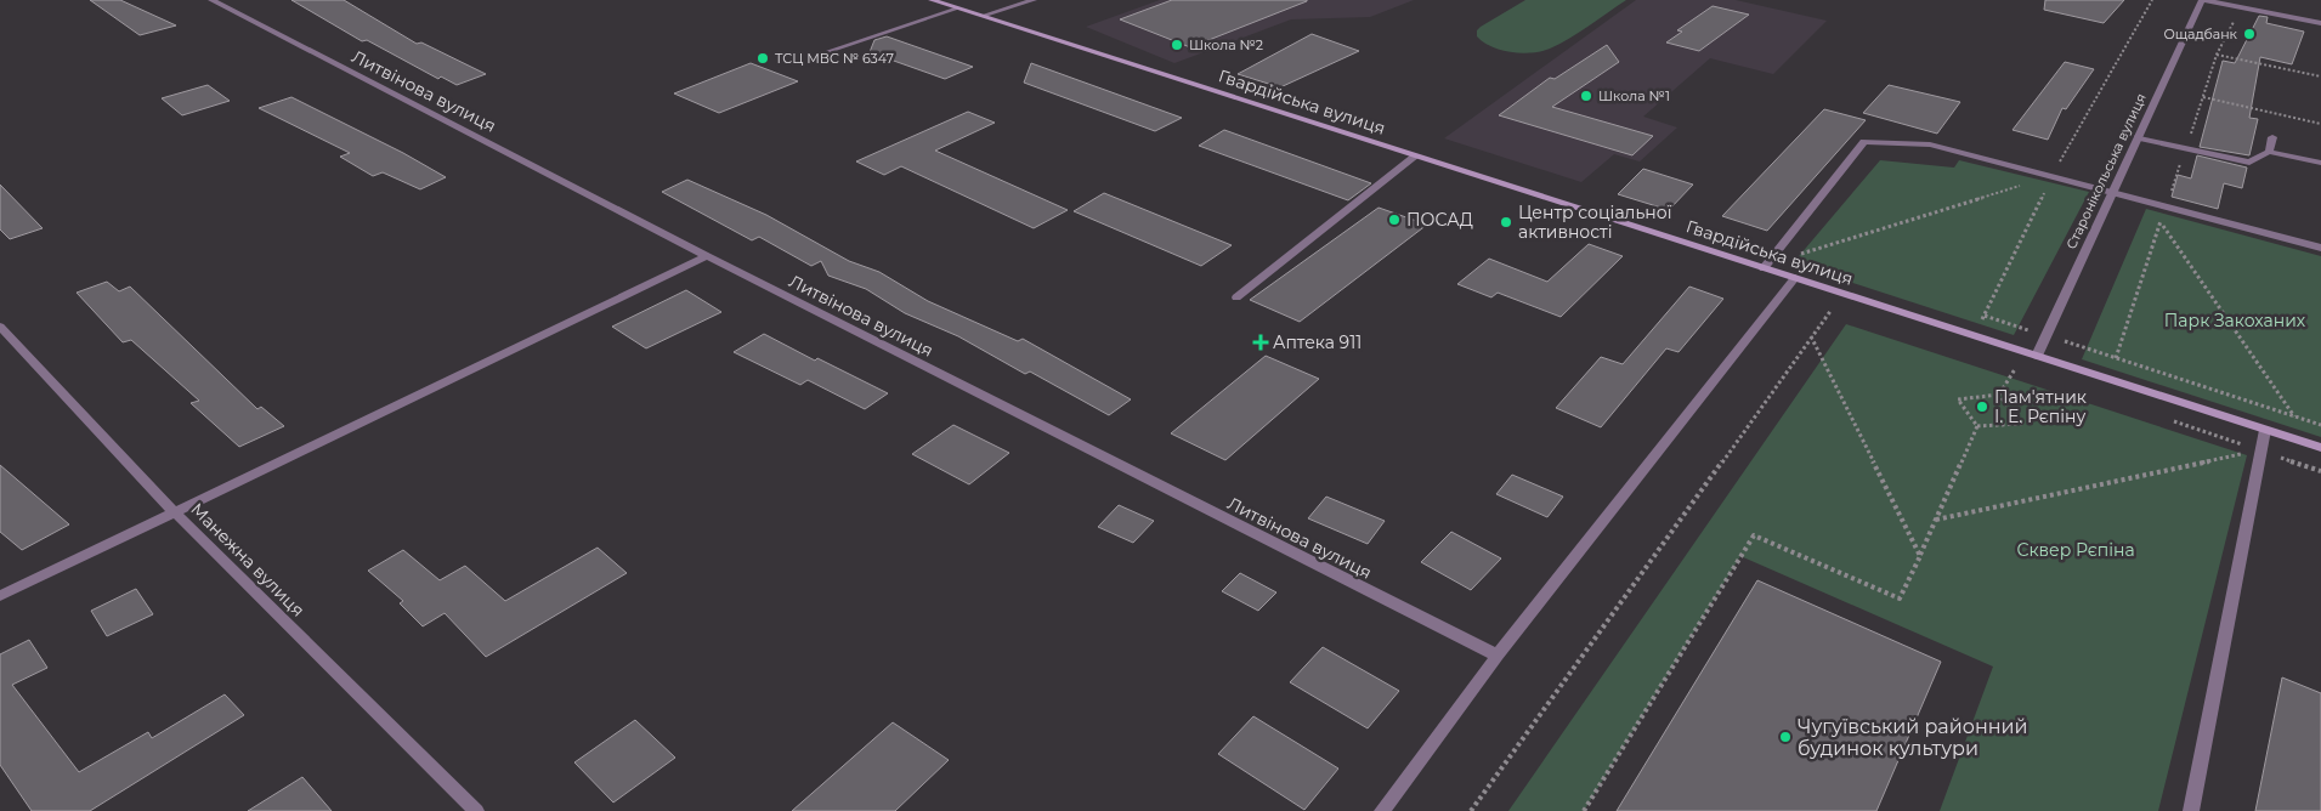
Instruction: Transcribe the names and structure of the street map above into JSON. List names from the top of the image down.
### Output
{
  "streets": {
    "street": [
      "Литвінова вулиця",
      "Гвардійська вулиця",
      "Старонікольська вулиця",
      "Манежна вулиця"
    ]
  },
  "crossings": [
    ["Гвардійська вулиця", "Старонікольська вулиця"]
  ],
  "parks": ["Парк Закоханих", "Сквер Рєпіна"],
  "places": {
    "other": [
      "Ощадбанк",
      "Школа №2",
      "ТСЦ МВС № 6347",
      "Школа №1",
      "ПОСАД",
      "Центр соціальної активності",
      "Пам'ятник І. Е. Рєпіну",
      "Чугуївський районний будинок культури"
    ],
    "health": ["Аптека 911"]
  }
}
